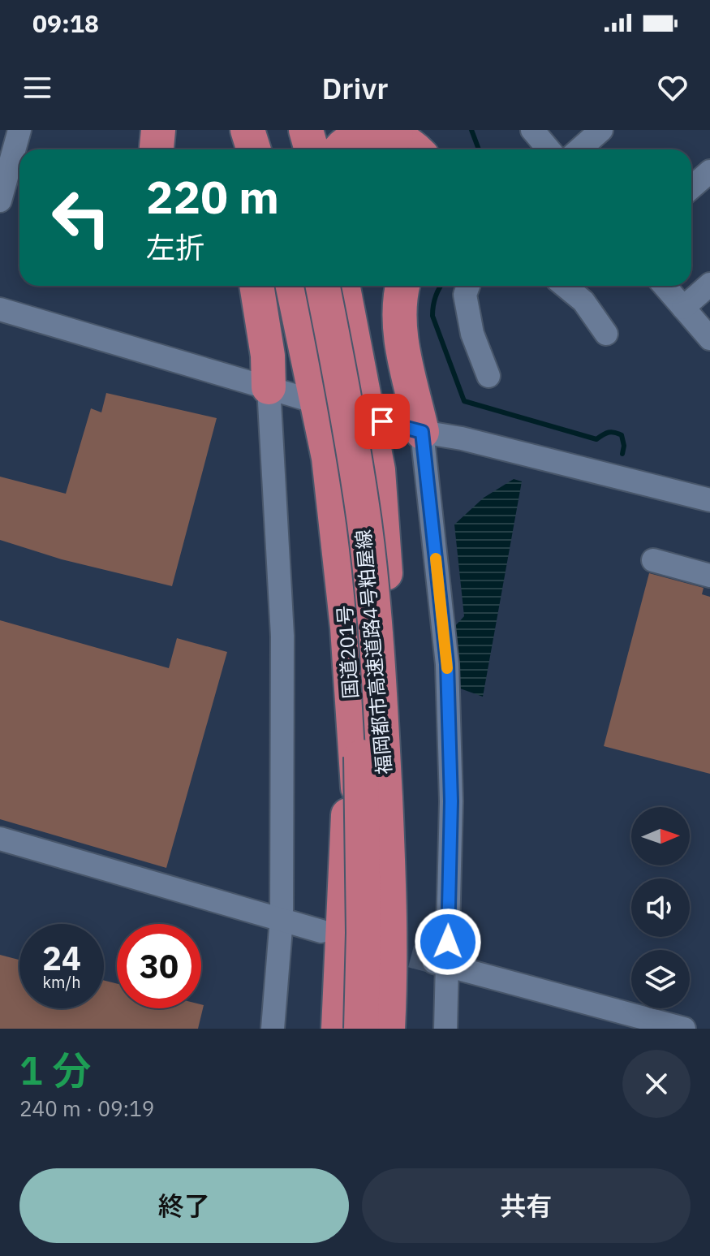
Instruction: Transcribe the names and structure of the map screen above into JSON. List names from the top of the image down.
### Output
{
  "streets": {
    "highway": ["国道201号", "福岡都市高速道路4号粕屋線"]
  },
  "north": "right",
  "page": {
    "status": "09:18",
    "header": "Drivr",
    "turn": ["220 m", "左折"],
    "speed": "24 km/h",
    "limit": "30",
    "heading": ["1 分", "240 m · 09:19"],
    "buttons": ["終了", "共有"]
  }
}
